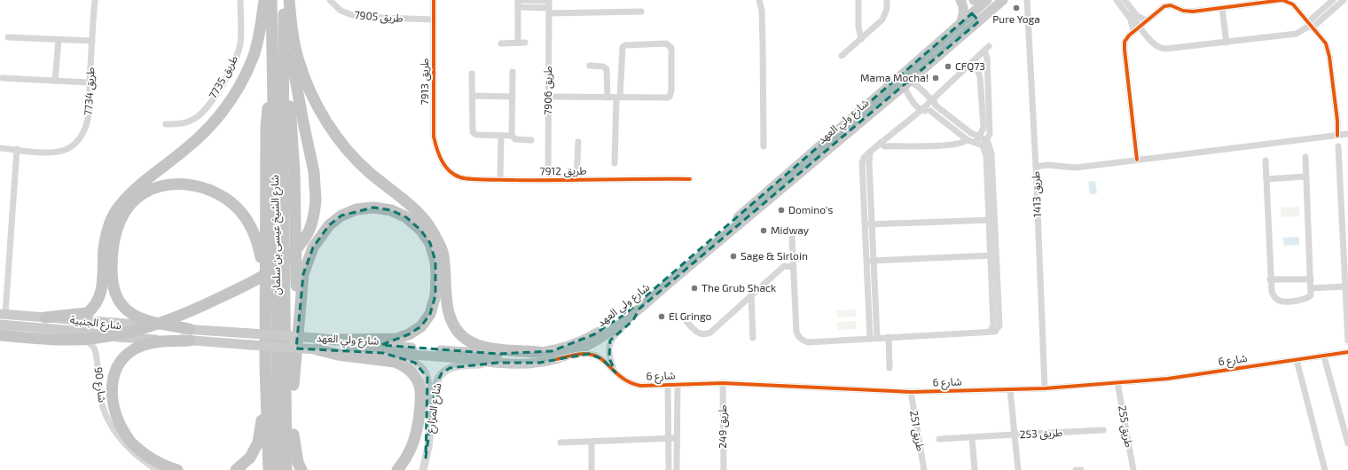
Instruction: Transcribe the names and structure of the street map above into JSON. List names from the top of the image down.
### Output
{
  "streets": {
    "highway": ["شارع الشيخ عيسى بن سلمان"],
    "main road": ["شارع ولي العهد", "شارع الجنبية"],
    "street": [
      "طريق 7905",
      "طريق 7735",
      "طريق 7913",
      "طريق 7906",
      "طريق 7734",
      "طريق 7912",
      "طريق 1413",
      "شارع 6",
      "شارع 90",
      "شارع المزارع",
      "طريق 249",
      "طريق 255",
      "طريق 251",
      "طريق 253"
    ]
  },
  "crossings": [
    ["طريق 7905", "طريق 7913"],
    ["طريق 7913", "طريق 7912"],
    ["طريق 7906", "طريق 7912"],
    ["شارع ولي العهد", "شارع الجنبية"],
    ["شارع ولي العهد", "شارع 6"],
    ["شارع ولي العهد", "شارع المزارع"],
    ["طريق 1413", "شارع 6"],
    ["شارع الجنبية", "شارع 90"],
    ["شارع 6", "طريق 249"],
    ["شارع 6", "طريق 255"],
    ["شارع 6", "طريق 251"]
  ],
  "places": [
    "Pure Yoga",
    "CFQ73",
    "Mama Mocha!",
    "Domino's",
    "Midway",
    "Sage & Sirloin",
    "The Grub Shack",
    "El Gringo"
  ]
}
